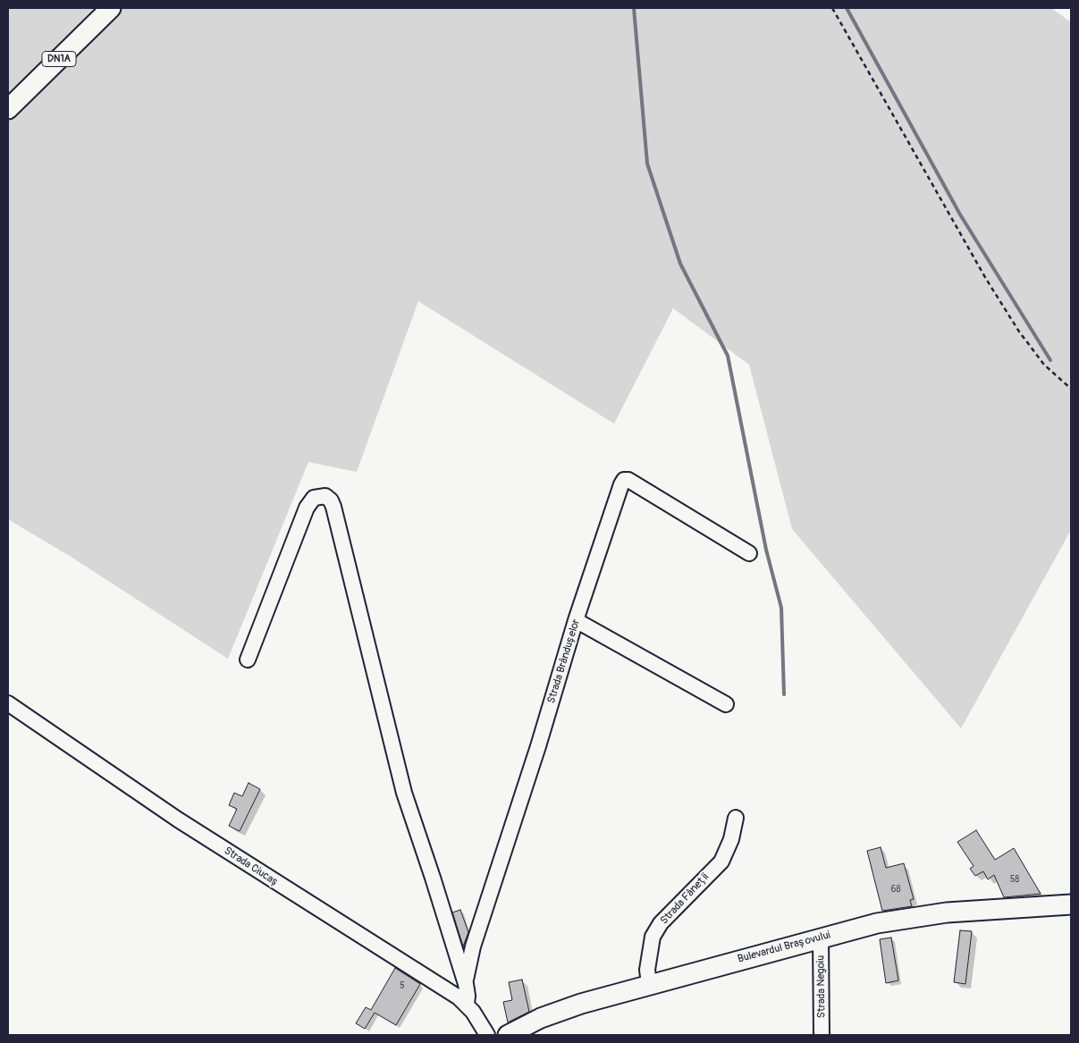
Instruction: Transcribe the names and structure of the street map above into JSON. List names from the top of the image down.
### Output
{
  "streets": {
    "main road": ["DN1A", "Bulevardul Brașovului"],
    "street": [
      "Strada Brândușelor",
      "Strada Ciucaș",
      "Strada Fâneții",
      "Strada Negoiu"
    ]
  },
  "crossings": [
    ["Strada Brândușelor", "Strada Ciucaș"],
    ["Strada Fâneții", "Bulevardul Brașovului"],
    ["Bulevardul Brașovului", "Strada Negoiu"]
  ],
  "house_numbers": ["58", "68", "5"]
}
